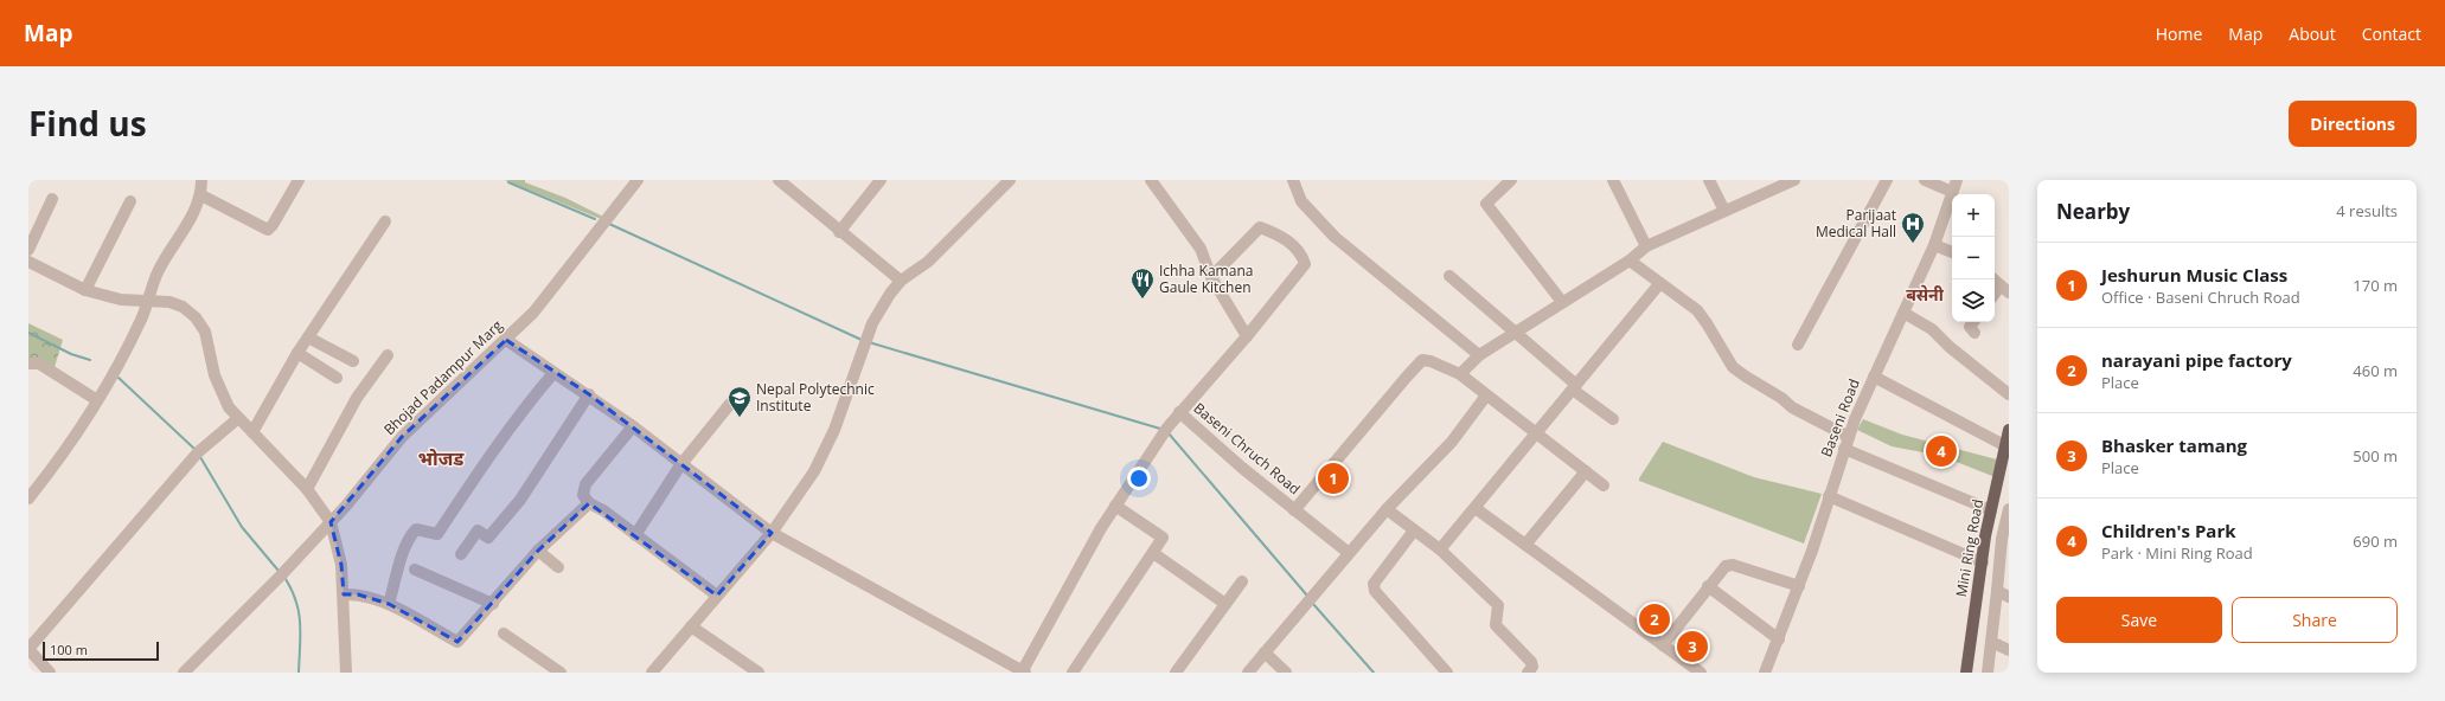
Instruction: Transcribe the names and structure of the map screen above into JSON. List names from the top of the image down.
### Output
{
  "streets": {
    "main road": ["Mini Ring Road"],
    "street": ["Bhojad Padampur Marg", "Baseni Road", "Baseni Chruch Road"]
  },
  "districts": ["बसेनी", "भोजड"],
  "places": {
    "hospital": ["Parijaat Medical Hall"],
    "restaurant": ["Ichha Kamana Gaule Kitchen"],
    "school or university": ["Nepal Polytechnic Institute"]
  },
  "scale_bar": "100 m",
  "page": {
    "header": "Map",
    "nav": [
      "Home",
      "Map",
      "About",
      "Contact"
    ],
    "title": "Find us",
    "buttons": [
      "Directions",
      ["Save", "Share"]
    ],
    "heading": ["Nearby", "4 results"],
    "map_buttons": ["+", "−"],
    "list": [
      {
        "mark": "1",
        "name": "Jeshurun Music Class",
        "note": "Office · Baseni Chruch Road",
        "value": "170 m"
      },
      {
        "mark": "2",
        "name": "narayani pipe factory",
        "note": "Place",
        "value": "460 m"
      },
      {
        "mark": "3",
        "name": "Bhasker tamang",
        "note": "Place",
        "value": "500 m"
      },
      {
        "mark": "4",
        "name": "Children's Park",
        "note": "Park · Mini Ring Road",
        "value": "690 m"
      }
    ],
    "pins": [
      "4",
      "1",
      "2",
      "3"
    ],
    "scale": "100 m"
  }
}
